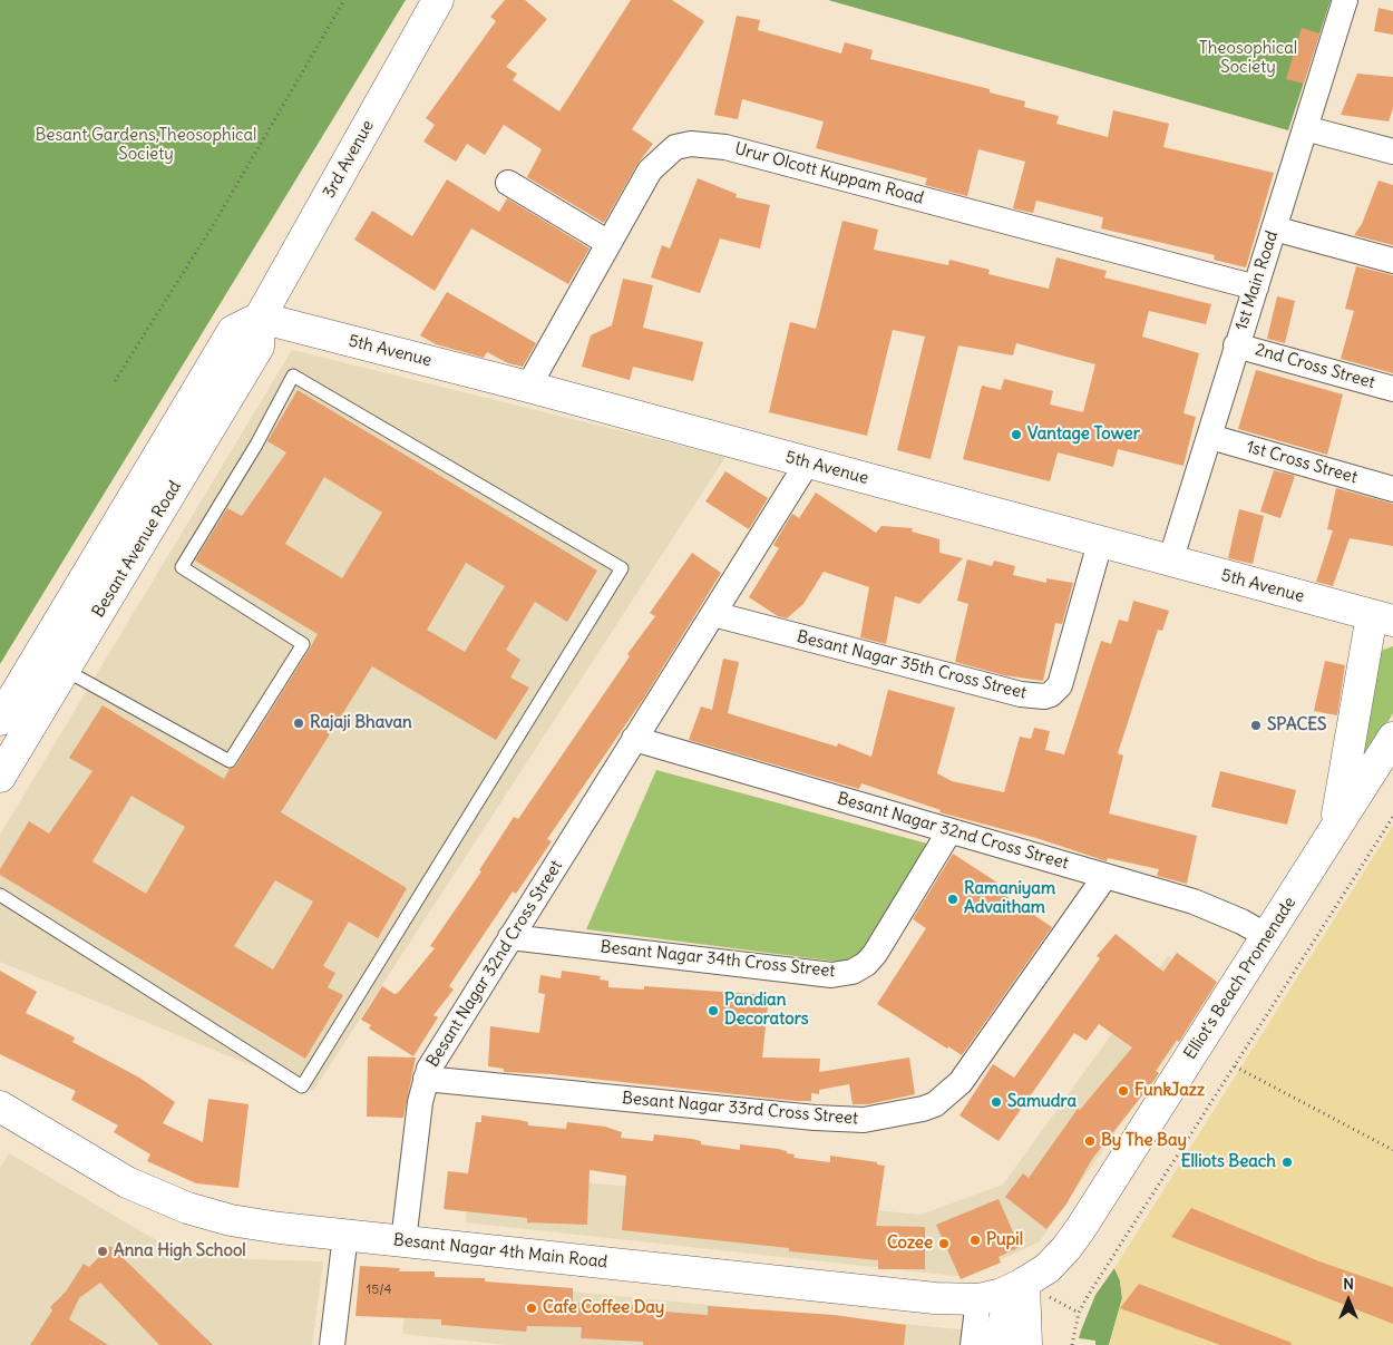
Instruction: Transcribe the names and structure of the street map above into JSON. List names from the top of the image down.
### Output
{
  "streets": {
    "street": [
      "3rd Avenue",
      "Urur Olcott Kuppam Road",
      "1st Main Road",
      "5th Avenue",
      "2nd Cross Street",
      "1st Cross Street",
      "Besant Avenue Road",
      "Besant Nagar 35th Cross Street",
      "Besant Nagar 32nd Cross Street",
      "Besant Nagar 34th Cross Street",
      "Elliot's Beach Promenade",
      "Besant Nagar 33rd Cross Street",
      "Besant Nagar 4th Main Road"
    ]
  },
  "crossings": [
    ["3rd Avenue", "5th Avenue"],
    ["3rd Avenue", "Besant Avenue Road"],
    ["Urur Olcott Kuppam Road", "1st Main Road"],
    ["Urur Olcott Kuppam Road", "5th Avenue"],
    ["1st Main Road", "5th Avenue"],
    ["1st Main Road", "2nd Cross Street"],
    ["1st Main Road", "1st Cross Street"],
    ["5th Avenue", "Besant Avenue Road"],
    ["5th Avenue", "Besant Nagar 35th Cross Street"],
    ["5th Avenue", "Besant Nagar 32nd Cross Street"],
    ["5th Avenue", "Elliot's Beach Promenade"],
    ["Besant Nagar 35th Cross Street", "Besant Nagar 32nd Cross Street"],
    ["Besant Nagar 32nd Cross Street", "Besant Nagar 34th Cross Street"],
    ["Besant Nagar 32nd Cross Street", "Elliot's Beach Promenade"],
    ["Besant Nagar 32nd Cross Street", "Besant Nagar 33rd Cross Street"],
    ["Besant Nagar 32nd Cross Street", "Besant Nagar 4th Main Road"],
    ["Elliot's Beach Promenade", "Besant Nagar 4th Main Road"]
  ],
  "parks": ["Theosophical Society", "Besant Gardens,Theosophical Society"],
  "places": [
    "Vantage Tower",
    "Rajaji Bhavan",
    "SPACES",
    "Ramaniyam Advaitham",
    "Pandian Decorators",
    "FunkJazz",
    "Samudra",
    "By The Bay",
    "Elliots Beach",
    "Pupil",
    "Cozee",
    "Anna High School",
    "Cafe Coffee Day"
  ],
  "house_numbers": ["15/4"],
  "north": "top"
}
